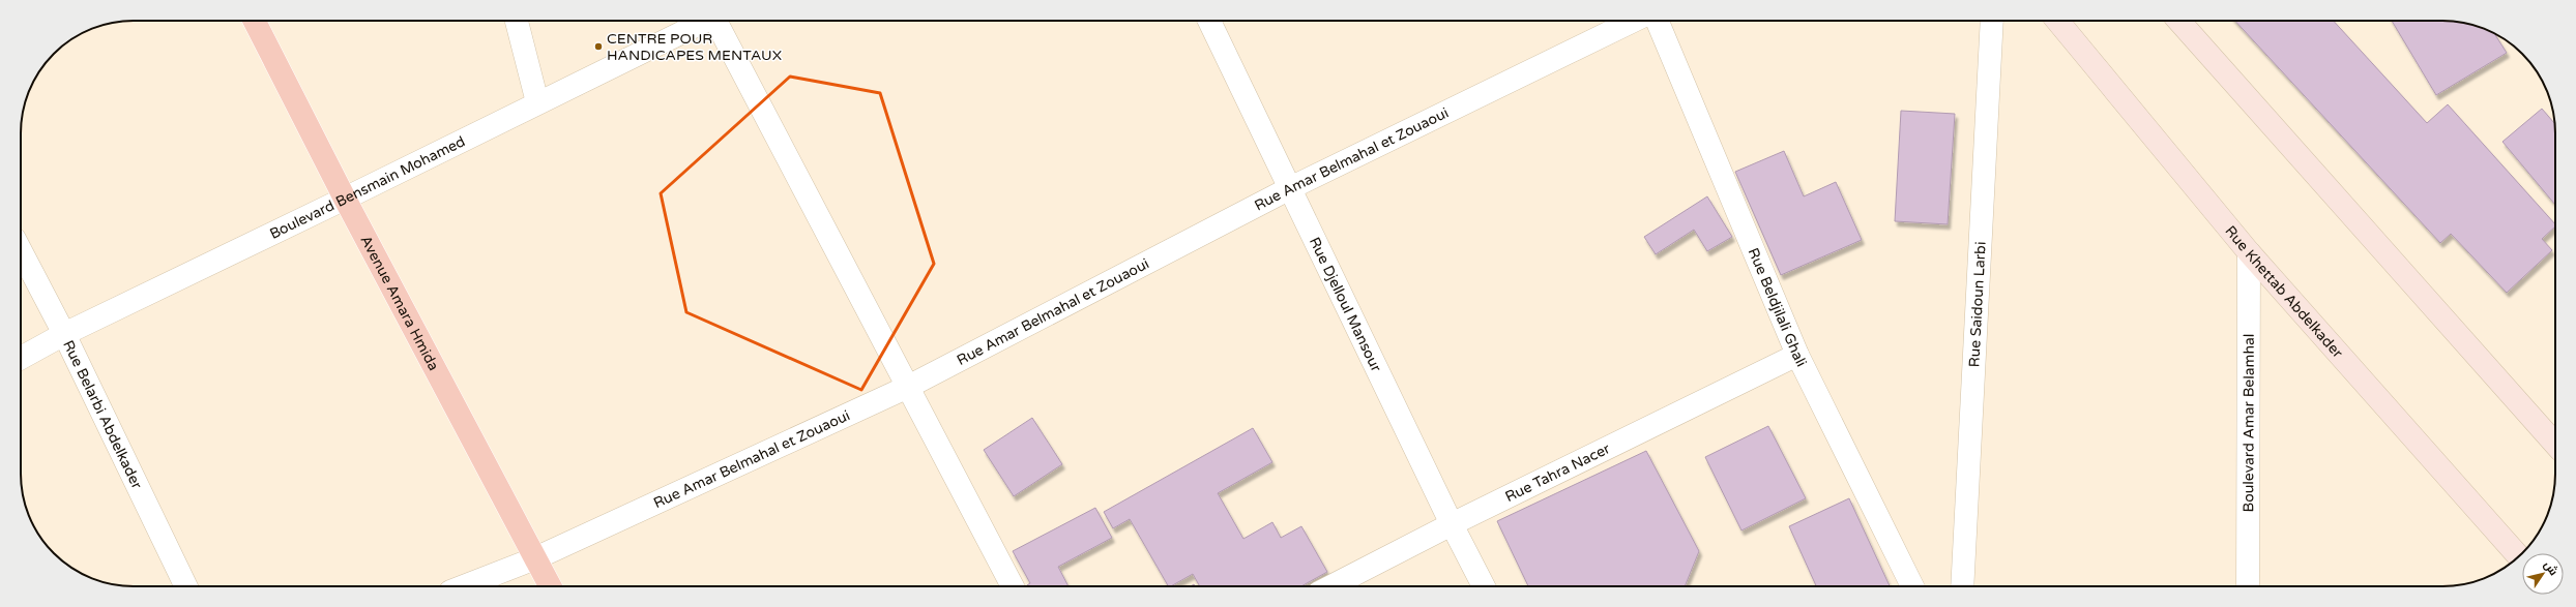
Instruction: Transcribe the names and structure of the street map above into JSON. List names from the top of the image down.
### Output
{
  "streets": {
    "main road": ["Rue Khettab Abdelkader", "Avenue Amara Hmida"],
    "street": [
      "Rue Amar Belmahal et Zouaoui",
      "Boulevard Bensmain Mohamed",
      "Rue Djelloul Mansour",
      "Rue Saidoun Larbi",
      "Rue Beldjilali Ghali",
      "Rue Belarbi Abdelkader",
      "Boulevard Amar Belamhal",
      "Rue Tahra Nacer"
    ]
  },
  "crossings": [
    ["Rue Amar Belmahal et Zouaoui", "Avenue Amara Hmida"],
    ["Rue Amar Belmahal et Zouaoui", "Rue Djelloul Mansour"],
    ["Boulevard Bensmain Mohamed", "Avenue Amara Hmida"],
    ["Boulevard Bensmain Mohamed", "Rue Belarbi Abdelkader"],
    ["Rue Khettab Abdelkader", "Boulevard Amar Belamhal"],
    ["Rue Djelloul Mansour", "Rue Tahra Nacer"],
    ["Rue Beldjilali Ghali", "Rue Tahra Nacer"]
  ],
  "places": ["CENTRE POUR HANDICAPES MENTAUX"],
  "north": "top right"
}
